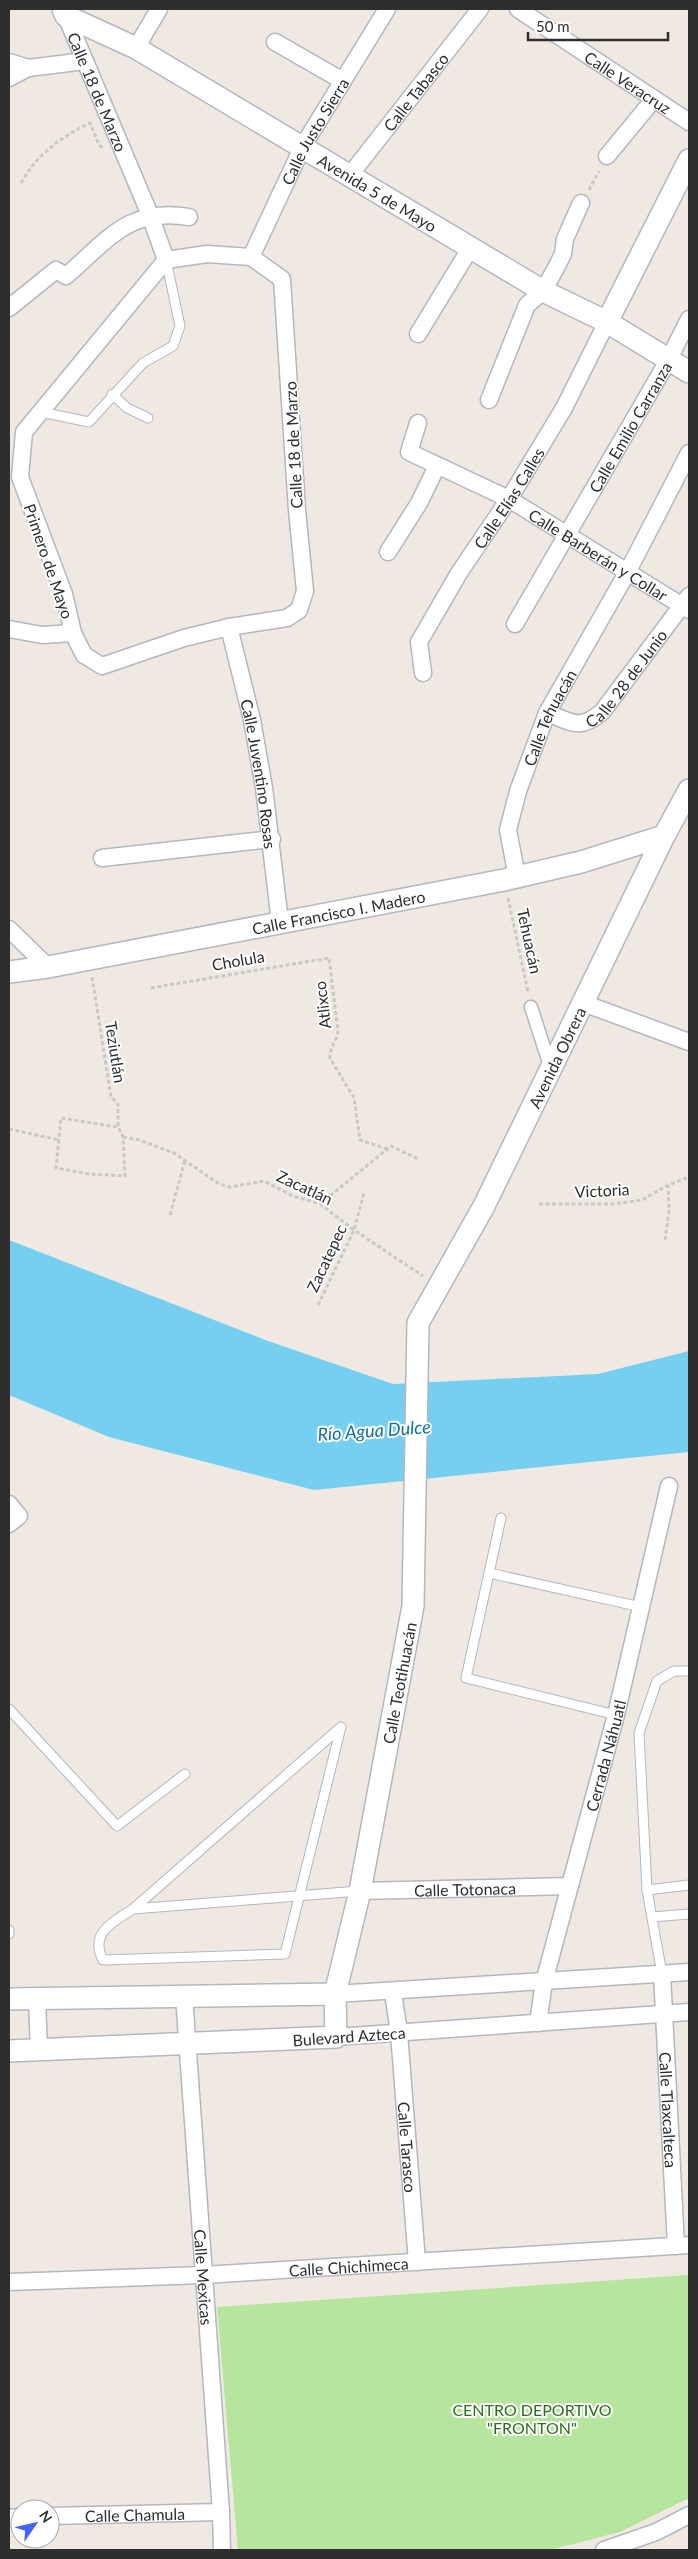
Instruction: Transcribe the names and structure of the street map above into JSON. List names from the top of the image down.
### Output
{
  "streets": {
    "street": [
      "Calle Veracruz",
      "Calle 18 de Marzo",
      "Calle Tabasco",
      "Calle Justo Sierra",
      "Avenida 5 de Mayo",
      "Calle Emilio Carranza",
      "Calle Elías Calles",
      "Calle Barberán y Collar",
      "Primero de Mayo",
      "Calle 28 de Junio",
      "Calle Tehuacán",
      "Calle Juventino Rosas",
      "Calle Francisco I. Madero",
      "Avenida Obrera",
      "Calle Teotihuacán",
      "Cerrada Náhuatl",
      "Calle Totonaca",
      "Bulevard Azteca",
      "Calle Tlaxcalteca",
      "Calle Tarasco",
      "Calle Chichimeca",
      "Calle Mexicas",
      "Calle Chamula"
    ],
    "path": [
      "Tehuacán",
      "Cholula",
      "Atlixco",
      "Teziutlán",
      "Zacatlán",
      "Victoria",
      "Zacatepec"
    ]
  },
  "crossings": [
    ["Calle 18 de Marzo", "Calle Justo Sierra"],
    ["Calle 18 de Marzo", "Avenida 5 de Mayo"],
    ["Calle 18 de Marzo", "Primero de Mayo"],
    ["Calle 18 de Marzo", "Calle Juventino Rosas"],
    ["Calle Tabasco", "Avenida 5 de Mayo"],
    ["Calle Justo Sierra", "Avenida 5 de Mayo"],
    ["Avenida 5 de Mayo", "Calle Emilio Carranza"],
    ["Avenida 5 de Mayo", "Calle Elías Calles"],
    ["Calle Emilio Carranza", "Calle Barberán y Collar"],
    ["Calle Elías Calles", "Calle Barberán y Collar"],
    ["Calle Barberán y Collar", "Calle 28 de Junio"],
    ["Calle Barberán y Collar", "Calle Tehuacán"],
    ["Primero de Mayo", "Calle Juventino Rosas"],
    ["Calle 28 de Junio", "Calle Tehuacán"],
    ["Calle Tehuacán", "Calle Francisco I. Madero"],
    ["Calle Tehuacán", "Tehuacán"],
    ["Calle Juventino Rosas", "Calle Francisco I. Madero"],
    ["Calle Francisco I. Madero", "Tehuacán"],
    ["Calle Francisco I. Madero", "Teziutlán"],
    ["Calle Francisco I. Madero", "Avenida Obrera"],
    ["Cholula", "Atlixco"],
    ["Teziutlán", "Zacatlán"],
    ["Avenida Obrera", "Zacatlán"],
    ["Avenida Obrera", "Calle Teotihuacán"],
    ["Zacatlán", "Zacatepec"],
    ["Calle Teotihuacán", "Calle Totonaca"],
    ["Calle Teotihuacán", "Bulevard Azteca"],
    ["Cerrada Náhuatl", "Calle Totonaca"],
    ["Cerrada Náhuatl", "Bulevard Azteca"],
    ["Bulevard Azteca", "Calle Tlaxcalteca"],
    ["Bulevard Azteca", "Calle Tarasco"],
    ["Bulevard Azteca", "Calle Mexicas"],
    ["Calle Tlaxcalteca", "Calle Chichimeca"],
    ["Calle Tarasco", "Calle Chichimeca"],
    ["Calle Chichimeca", "Calle Mexicas"],
    ["Calle Mexicas", "Calle Chamula"]
  ],
  "water": ["Río Agua Dulce"],
  "parks": ["CENTRO DEPORTIVO \"FRONTON\""],
  "scale_bar": "50 m",
  "north": "top right"
}
